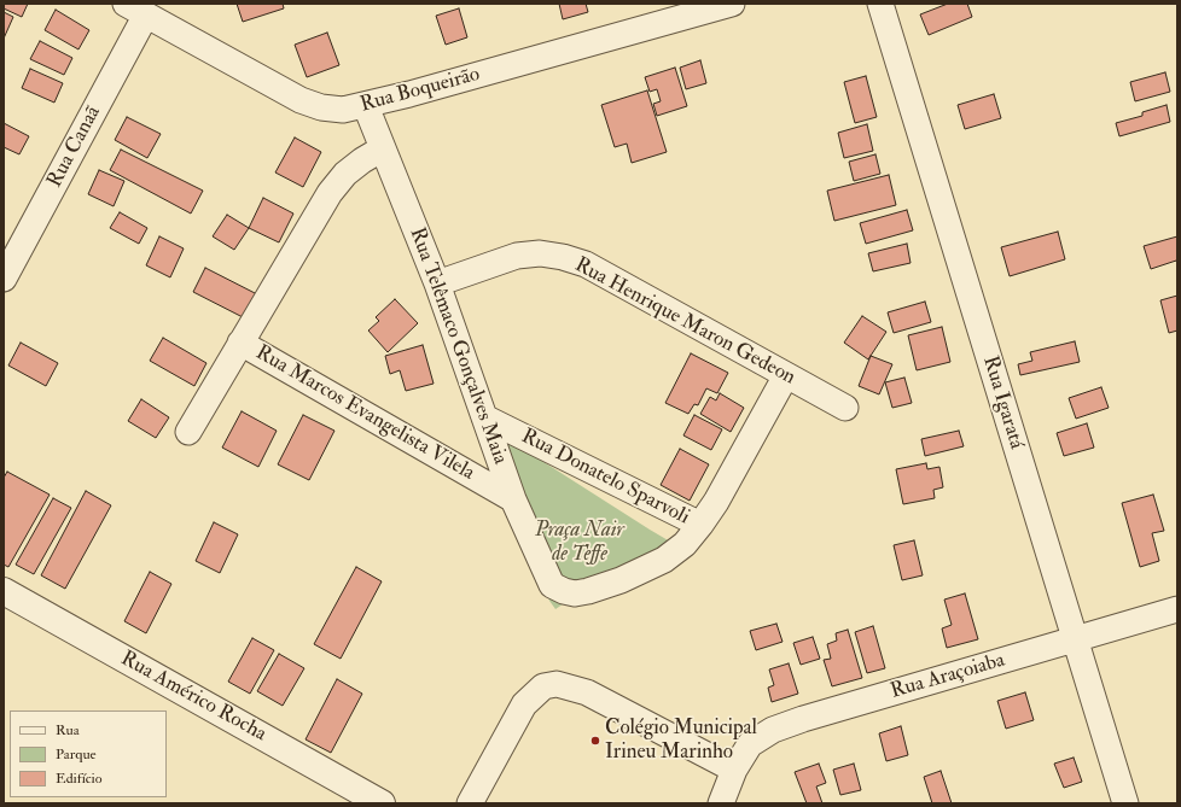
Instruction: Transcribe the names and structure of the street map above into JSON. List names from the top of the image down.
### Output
{
  "streets": {
    "street": [
      "Rua Boqueirão",
      "Rua Canaã",
      "Rua Henrique Maron Gedeon",
      "Rua Telêmaco Gonçalves Maia",
      "Rua Igaratá",
      "Rua Marcos Evangelista Vilela",
      "Rua Donatelo Sparvoli",
      "Rua Araçoiaba",
      "Rua Américo Rocha"
    ]
  },
  "crossings": [
    ["Rua Boqueirão", "Rua Canaã"],
    ["Rua Boqueirão", "Rua Telêmaco Gonçalves Maia"],
    ["Rua Henrique Maron Gedeon", "Rua Telêmaco Gonçalves Maia"],
    ["Rua Telêmaco Gonçalves Maia", "Rua Marcos Evangelista Vilela"],
    ["Rua Telêmaco Gonçalves Maia", "Rua Donatelo Sparvoli"],
    ["Rua Igaratá", "Rua Araçoiaba"]
  ],
  "parks": ["Praça Nair de Teffe"],
  "places": ["Colégio Municipal Irineu Marinho"],
  "legend": ["Rua", "Parque", "Edifício"]
}
